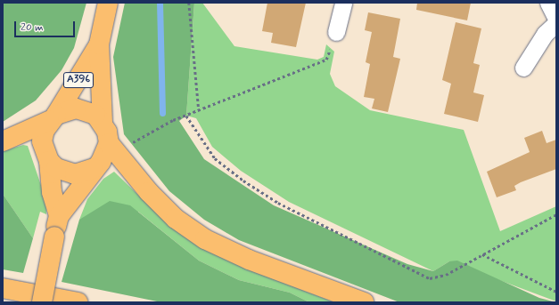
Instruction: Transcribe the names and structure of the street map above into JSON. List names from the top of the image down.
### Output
{
  "streets": {
    "main road": ["A396"]
  },
  "scale_bar": "20 m"
}
